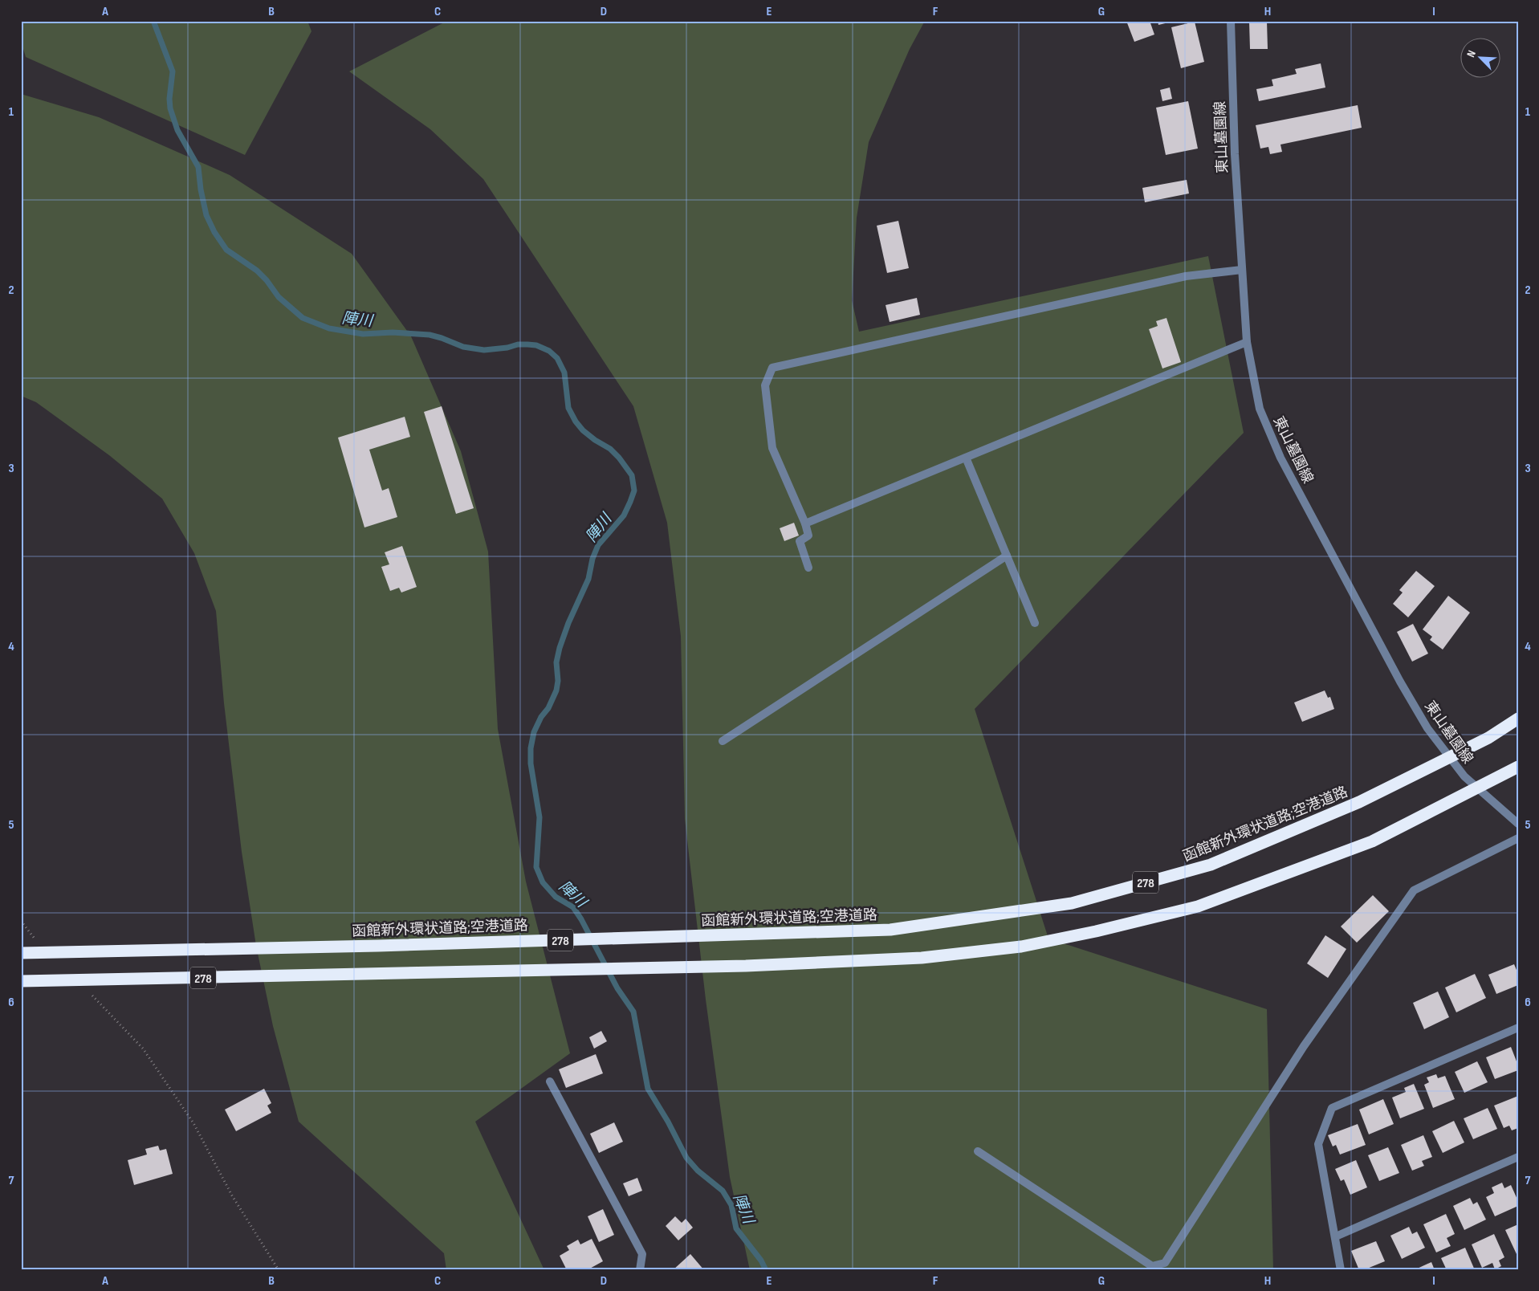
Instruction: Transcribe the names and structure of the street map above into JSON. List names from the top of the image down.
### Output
{
  "streets": {
    "highway": ["函館新外環状道路;空港道路", "278"],
    "street": ["東山墓園線"]
  },
  "water": ["陣川"],
  "north": "top left",
  "grid": {
    "columns": [
      "A",
      "B",
      "C",
      "D",
      "E",
      "F",
      "G",
      "H",
      "I"
    ],
    "rows": [
      "1",
      "2",
      "3",
      "4",
      "5",
      "6",
      "7"
    ]
  }
}
